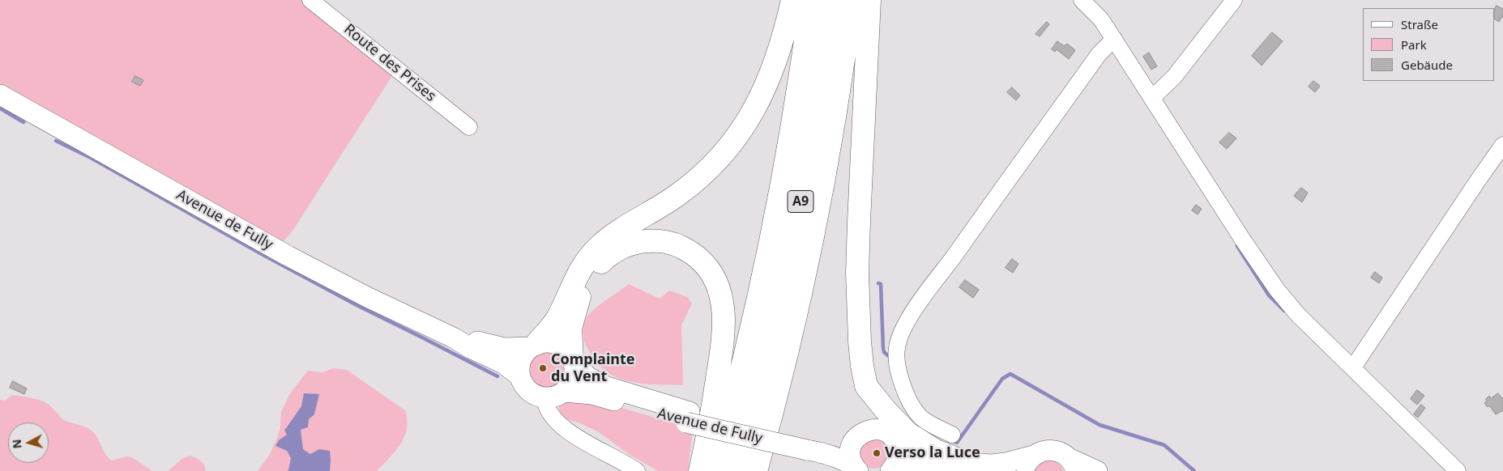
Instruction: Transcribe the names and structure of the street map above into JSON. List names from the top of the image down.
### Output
{
  "streets": {
    "highway": ["A9"],
    "main road": ["Avenue de Fully"],
    "street": ["Route des Prises"]
  },
  "places": ["Complainte du Vent", "Verso la Luce"],
  "legend": ["Straße", "Park", "Gebäude"],
  "north": "left"
}
